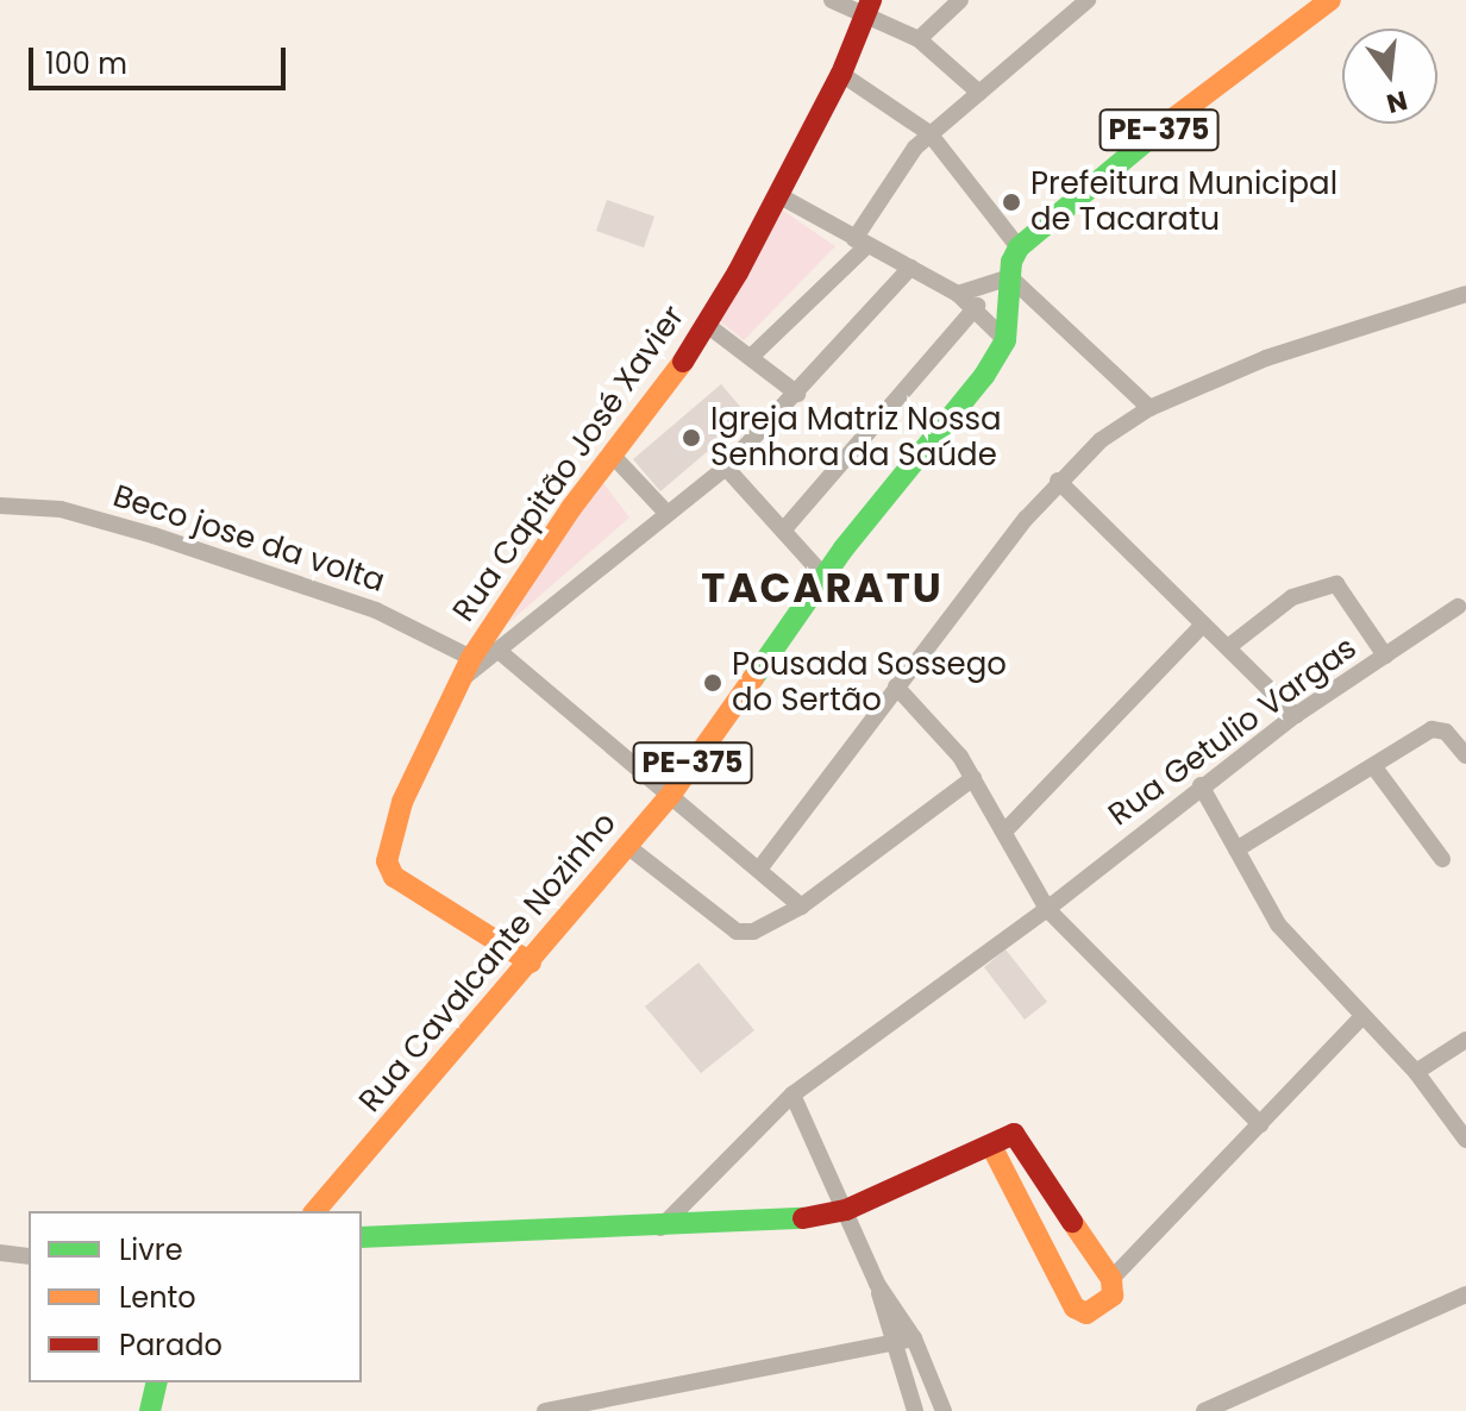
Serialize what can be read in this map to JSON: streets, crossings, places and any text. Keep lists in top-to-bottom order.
{
  "streets": {
    "street": [
      "PE-375",
      "Rua Capitão José Xavier",
      "Beco jose da volta",
      "Rua Getulio Vargas",
      "Rua Cavalcante Nozinho"
    ]
  },
  "crossings": [
    ["Rua Capitão José Xavier", "Beco jose da volta"],
    ["Rua Capitão José Xavier", "Rua Cavalcante Nozinho"]
  ],
  "districts": ["TACARATU"],
  "places": ["Prefeitura Municipal de Tacaratu", "Igreja Matriz Nossa Senhora da Saúde", "Pousada Sossego do Sertão"],
  "legend": ["Livre", "Lento", "Parado"],
  "scale_bar": "100 m",
  "north": "bottom"
}
